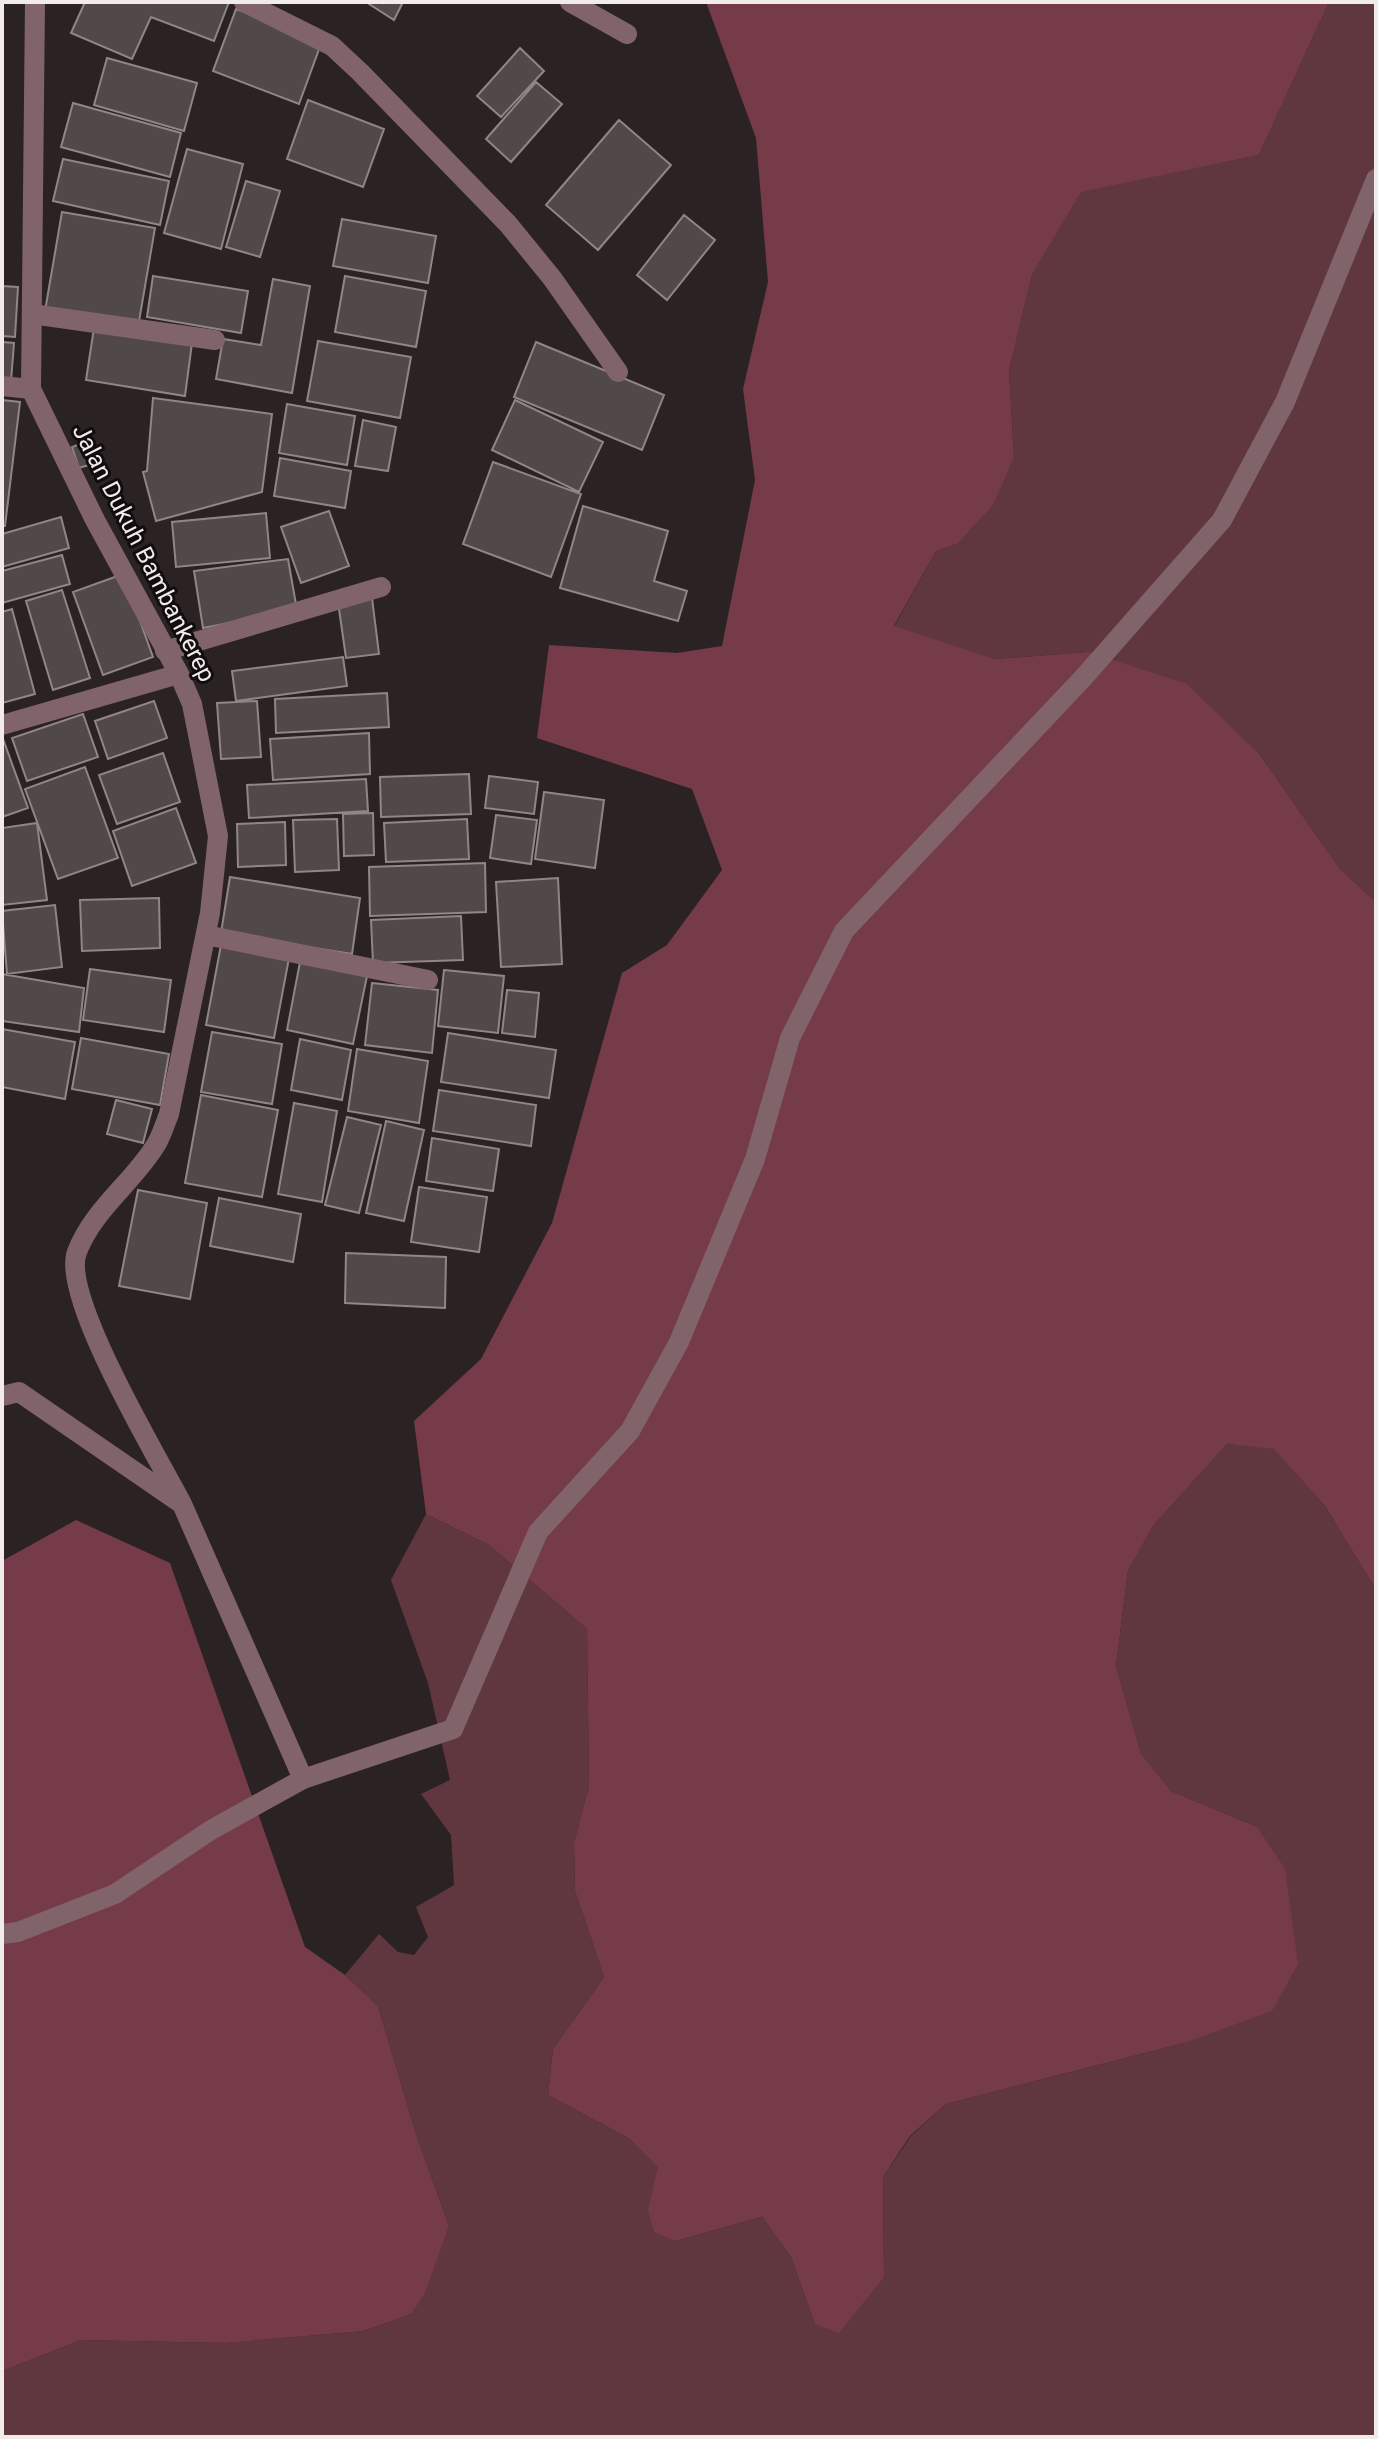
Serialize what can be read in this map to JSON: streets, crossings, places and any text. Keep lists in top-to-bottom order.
{
  "streets": {
    "street": ["Jalan Dukuh Bambankerep"]
  }
}
